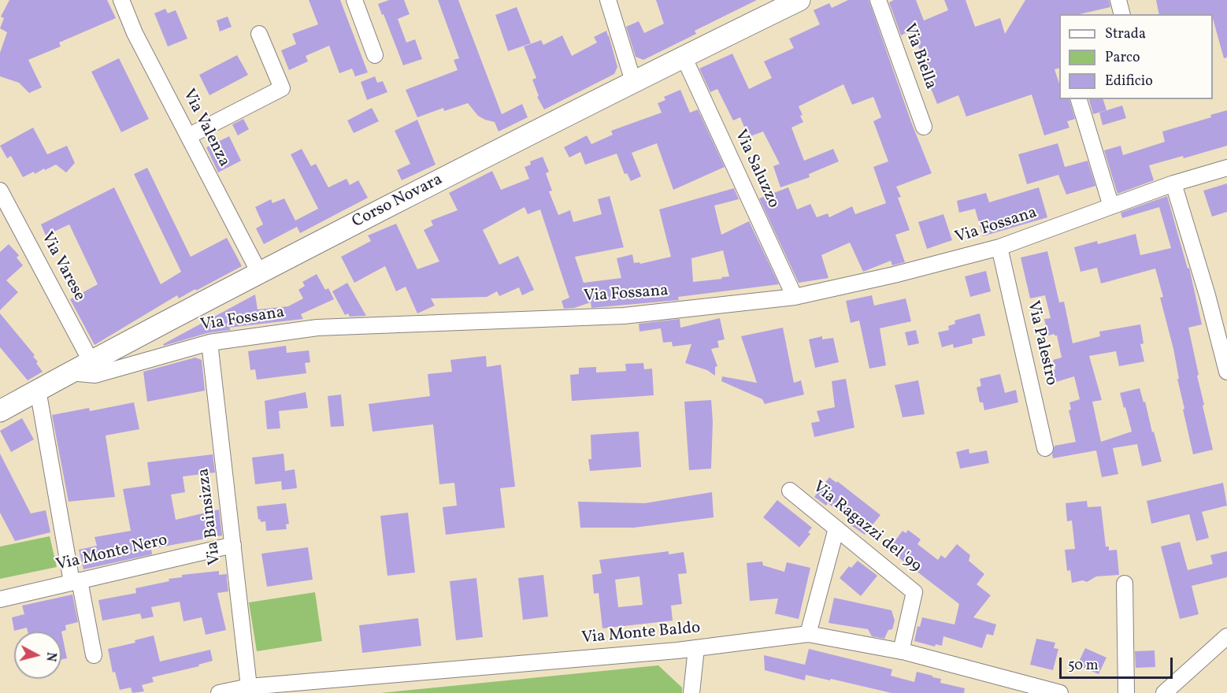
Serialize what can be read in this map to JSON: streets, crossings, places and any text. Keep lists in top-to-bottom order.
{
  "streets": {
    "main road": ["Corso Novara"],
    "street": [
      "Via Biella",
      "Via Valenza",
      "Via Saluzzo",
      "Via Fossana",
      "Via Varese",
      "Via Palestro",
      "Via Bainsizza",
      "Via Ragazzi del '99",
      "Via Monte Nero",
      "Via Monte Baldo"
    ]
  },
  "crossings": [
    ["Via Valenza", "Corso Novara"],
    ["Via Saluzzo", "Corso Novara"],
    ["Via Saluzzo", "Via Fossana"],
    ["Corso Novara", "Via Fossana"],
    ["Corso Novara", "Via Varese"],
    ["Via Fossana", "Via Palestro"],
    ["Via Fossana", "Via Bainsizza"],
    ["Via Bainsizza", "Via Monte Nero"],
    ["Via Bainsizza", "Via Monte Baldo"],
    ["Via Ragazzi del '99", "Via Monte Baldo"]
  ],
  "legend": ["Strada", "Parco", "Edificio"],
  "scale_bar": "50 m",
  "north": "right"
}
